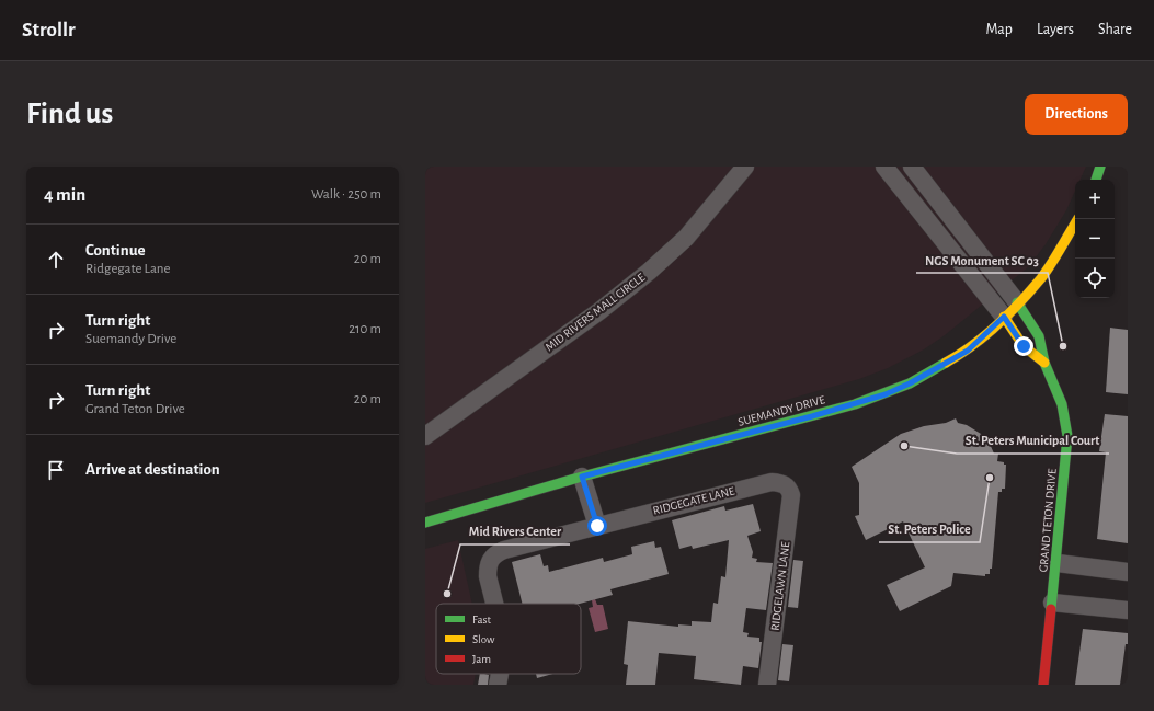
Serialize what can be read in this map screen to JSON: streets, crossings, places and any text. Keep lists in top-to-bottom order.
{
  "streets": {
    "street": [
      "MID RIVERS MALL CIRCLE",
      "SUEMANDY DRIVE",
      "RIDGEGATE LANE",
      "GRAND TETON DRIVE",
      "RIDGELAWN LANE"
    ]
  },
  "crossings": [
    ["SUEMANDY DRIVE", "GRAND TETON DRIVE"],
    ["RIDGEGATE LANE", "RIDGELAWN LANE"]
  ],
  "places": [
    "NGS Monument SC 03",
    "St. Peters Municipal Court",
    "St. Peters Police",
    "Mid Rivers Center"
  ],
  "legend": ["Fast", "Slow", "Jam"],
  "page": {
    "header": "Strollr",
    "nav": ["Map", "Layers", "Share"],
    "buttons": "Directions",
    "title": "Find us",
    "heading": ["4 min", "Walk · 250 m"],
    "map_buttons": ["+", "−"],
    "list": [
      ["Continue", "Ridgegate Lane", "20 m"],
      ["Turn right", "Suemandy Drive", "210 m"],
      ["Turn right", "Grand Teton Drive", "20 m"],
      "Arrive at destination"
    ]
  }
}
